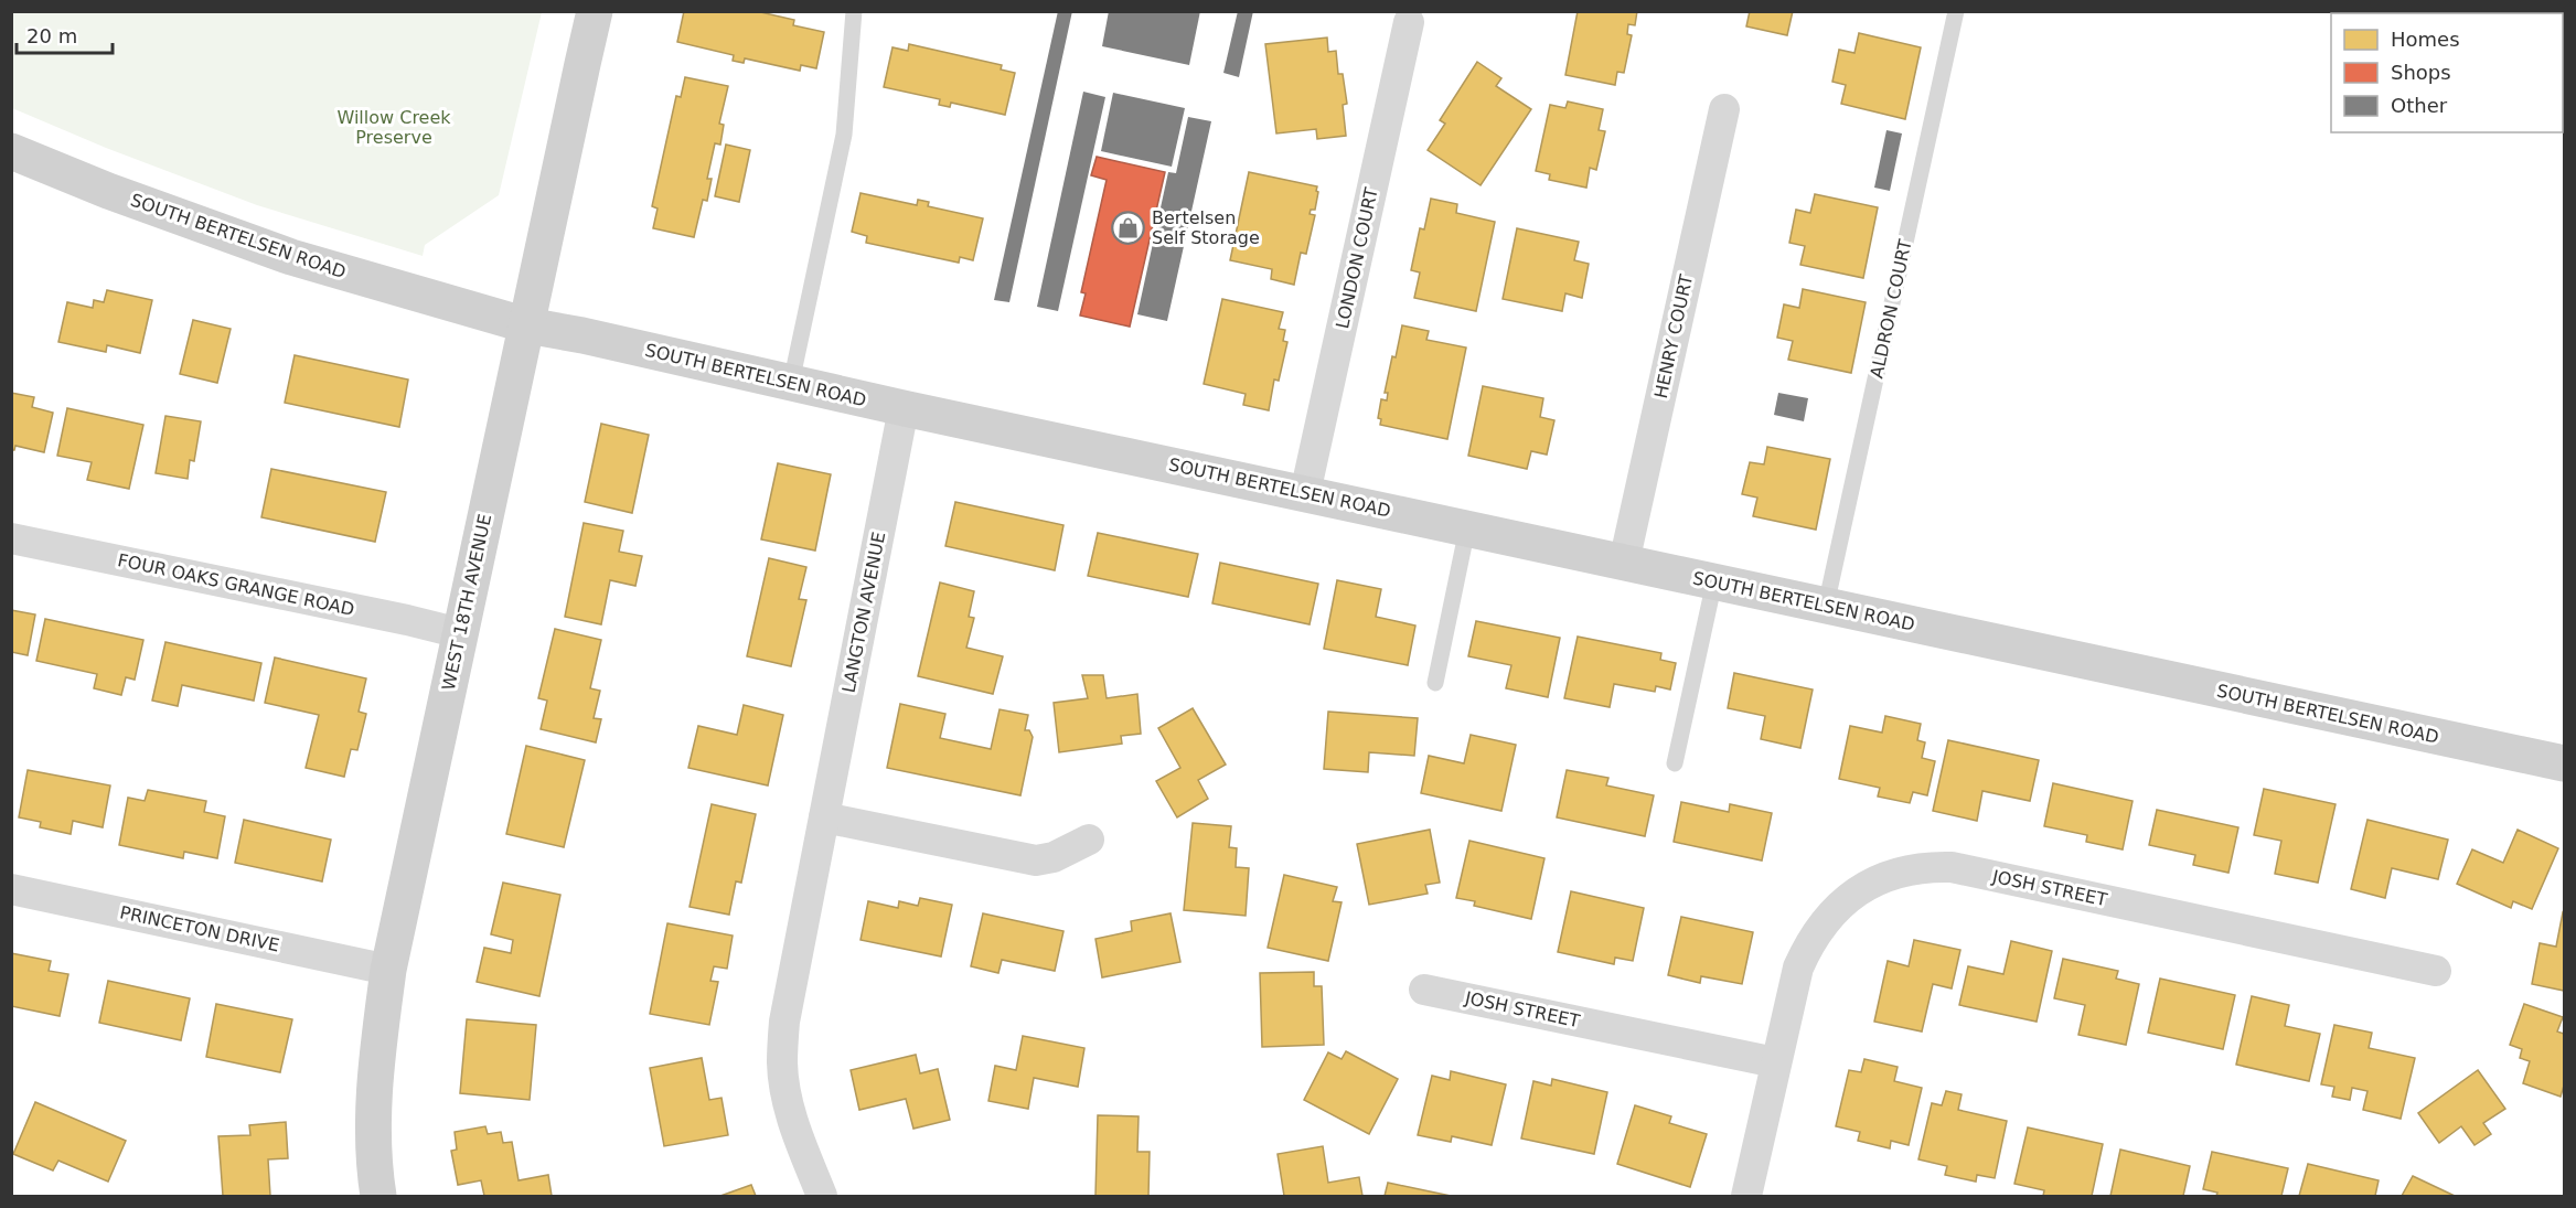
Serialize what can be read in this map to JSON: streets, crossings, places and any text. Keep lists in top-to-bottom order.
{
  "streets": {
    "main road": ["SOUTH BERTELSEN ROAD", "WEST 18TH AVENUE"],
    "street": [
      "LONDON COURT",
      "HENRY COURT",
      "FOUR OAKS GRANGE ROAD",
      "LANGTON AVENUE",
      "JOSH STREET",
      "PRINCETON DRIVE"
    ],
    "lane": ["ALDRON COURT"]
  },
  "crossings": [
    ["SOUTH BERTELSEN ROAD", "LONDON COURT"],
    ["SOUTH BERTELSEN ROAD", "ALDRON COURT"],
    ["SOUTH BERTELSEN ROAD", "HENRY COURT"],
    ["SOUTH BERTELSEN ROAD", "WEST 18TH AVENUE"],
    ["SOUTH BERTELSEN ROAD", "LANGTON AVENUE"],
    ["FOUR OAKS GRANGE ROAD", "WEST 18TH AVENUE"],
    ["WEST 18TH AVENUE", "PRINCETON DRIVE"]
  ],
  "parks": ["Willow Creek Preserve"],
  "places": {
    "shop": ["Bertelsen Self Storage"]
  },
  "legend": ["Homes", "Shops", "Other"],
  "scale_bar": "20 m"
}
